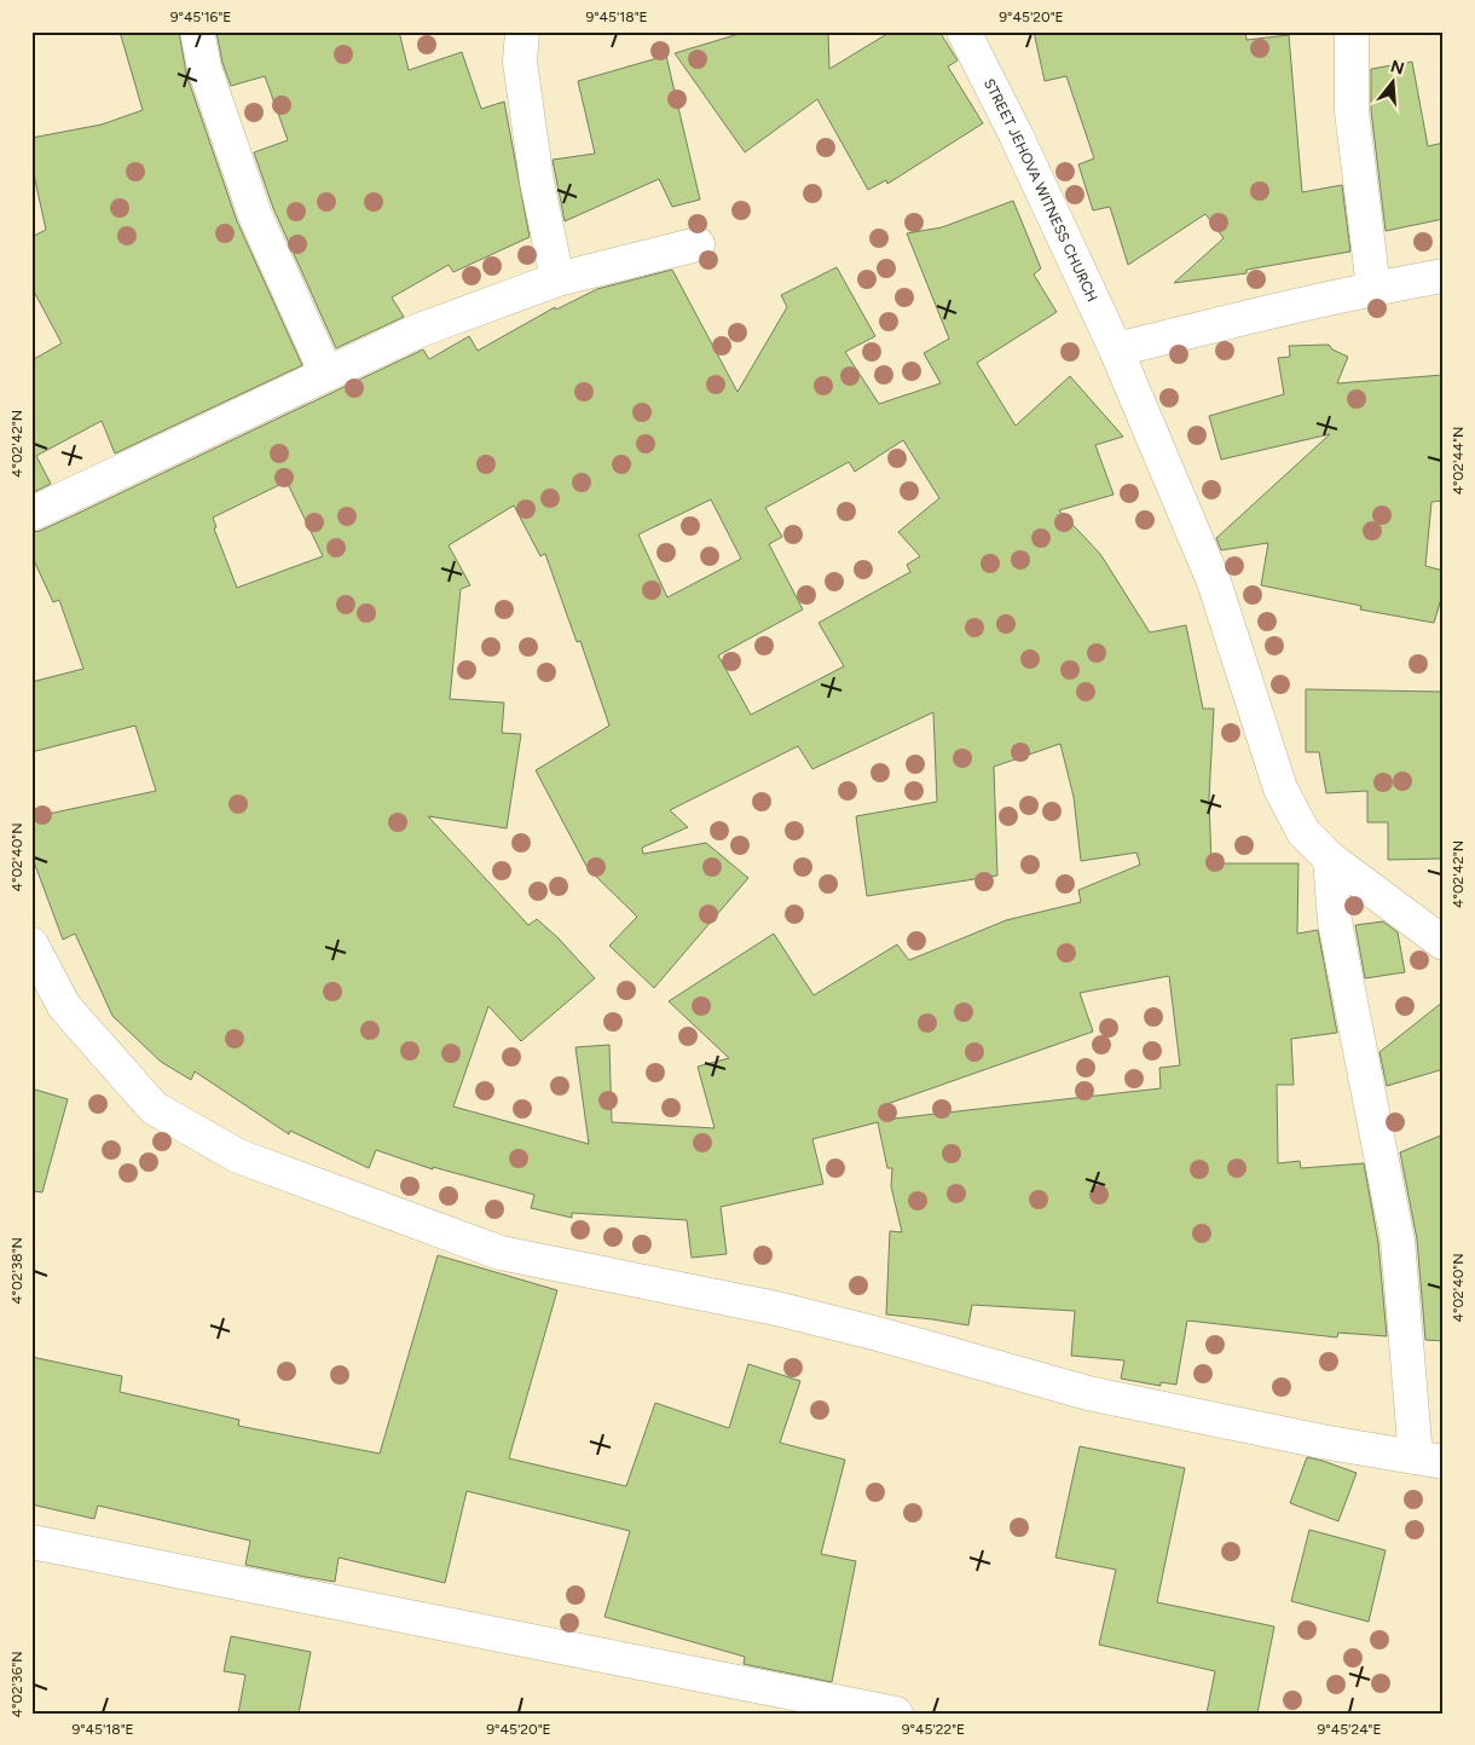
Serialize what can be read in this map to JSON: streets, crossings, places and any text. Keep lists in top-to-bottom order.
{
  "streets": {
    "street": ["STREET JEHOVA WITNESS CHURCH"]
  },
  "north": "top",
  "coordinates": [
    "9°45'16\"E",
    "9°45'18\"E",
    "9°45'20\"E",
    "4°02'42\"N",
    "4°02'44\"N",
    "4°02'40\"N",
    "4°02'38\"N",
    "4°02'36\"N",
    "9°45'22\"E",
    "9°45'24\"E"
  ]
}
